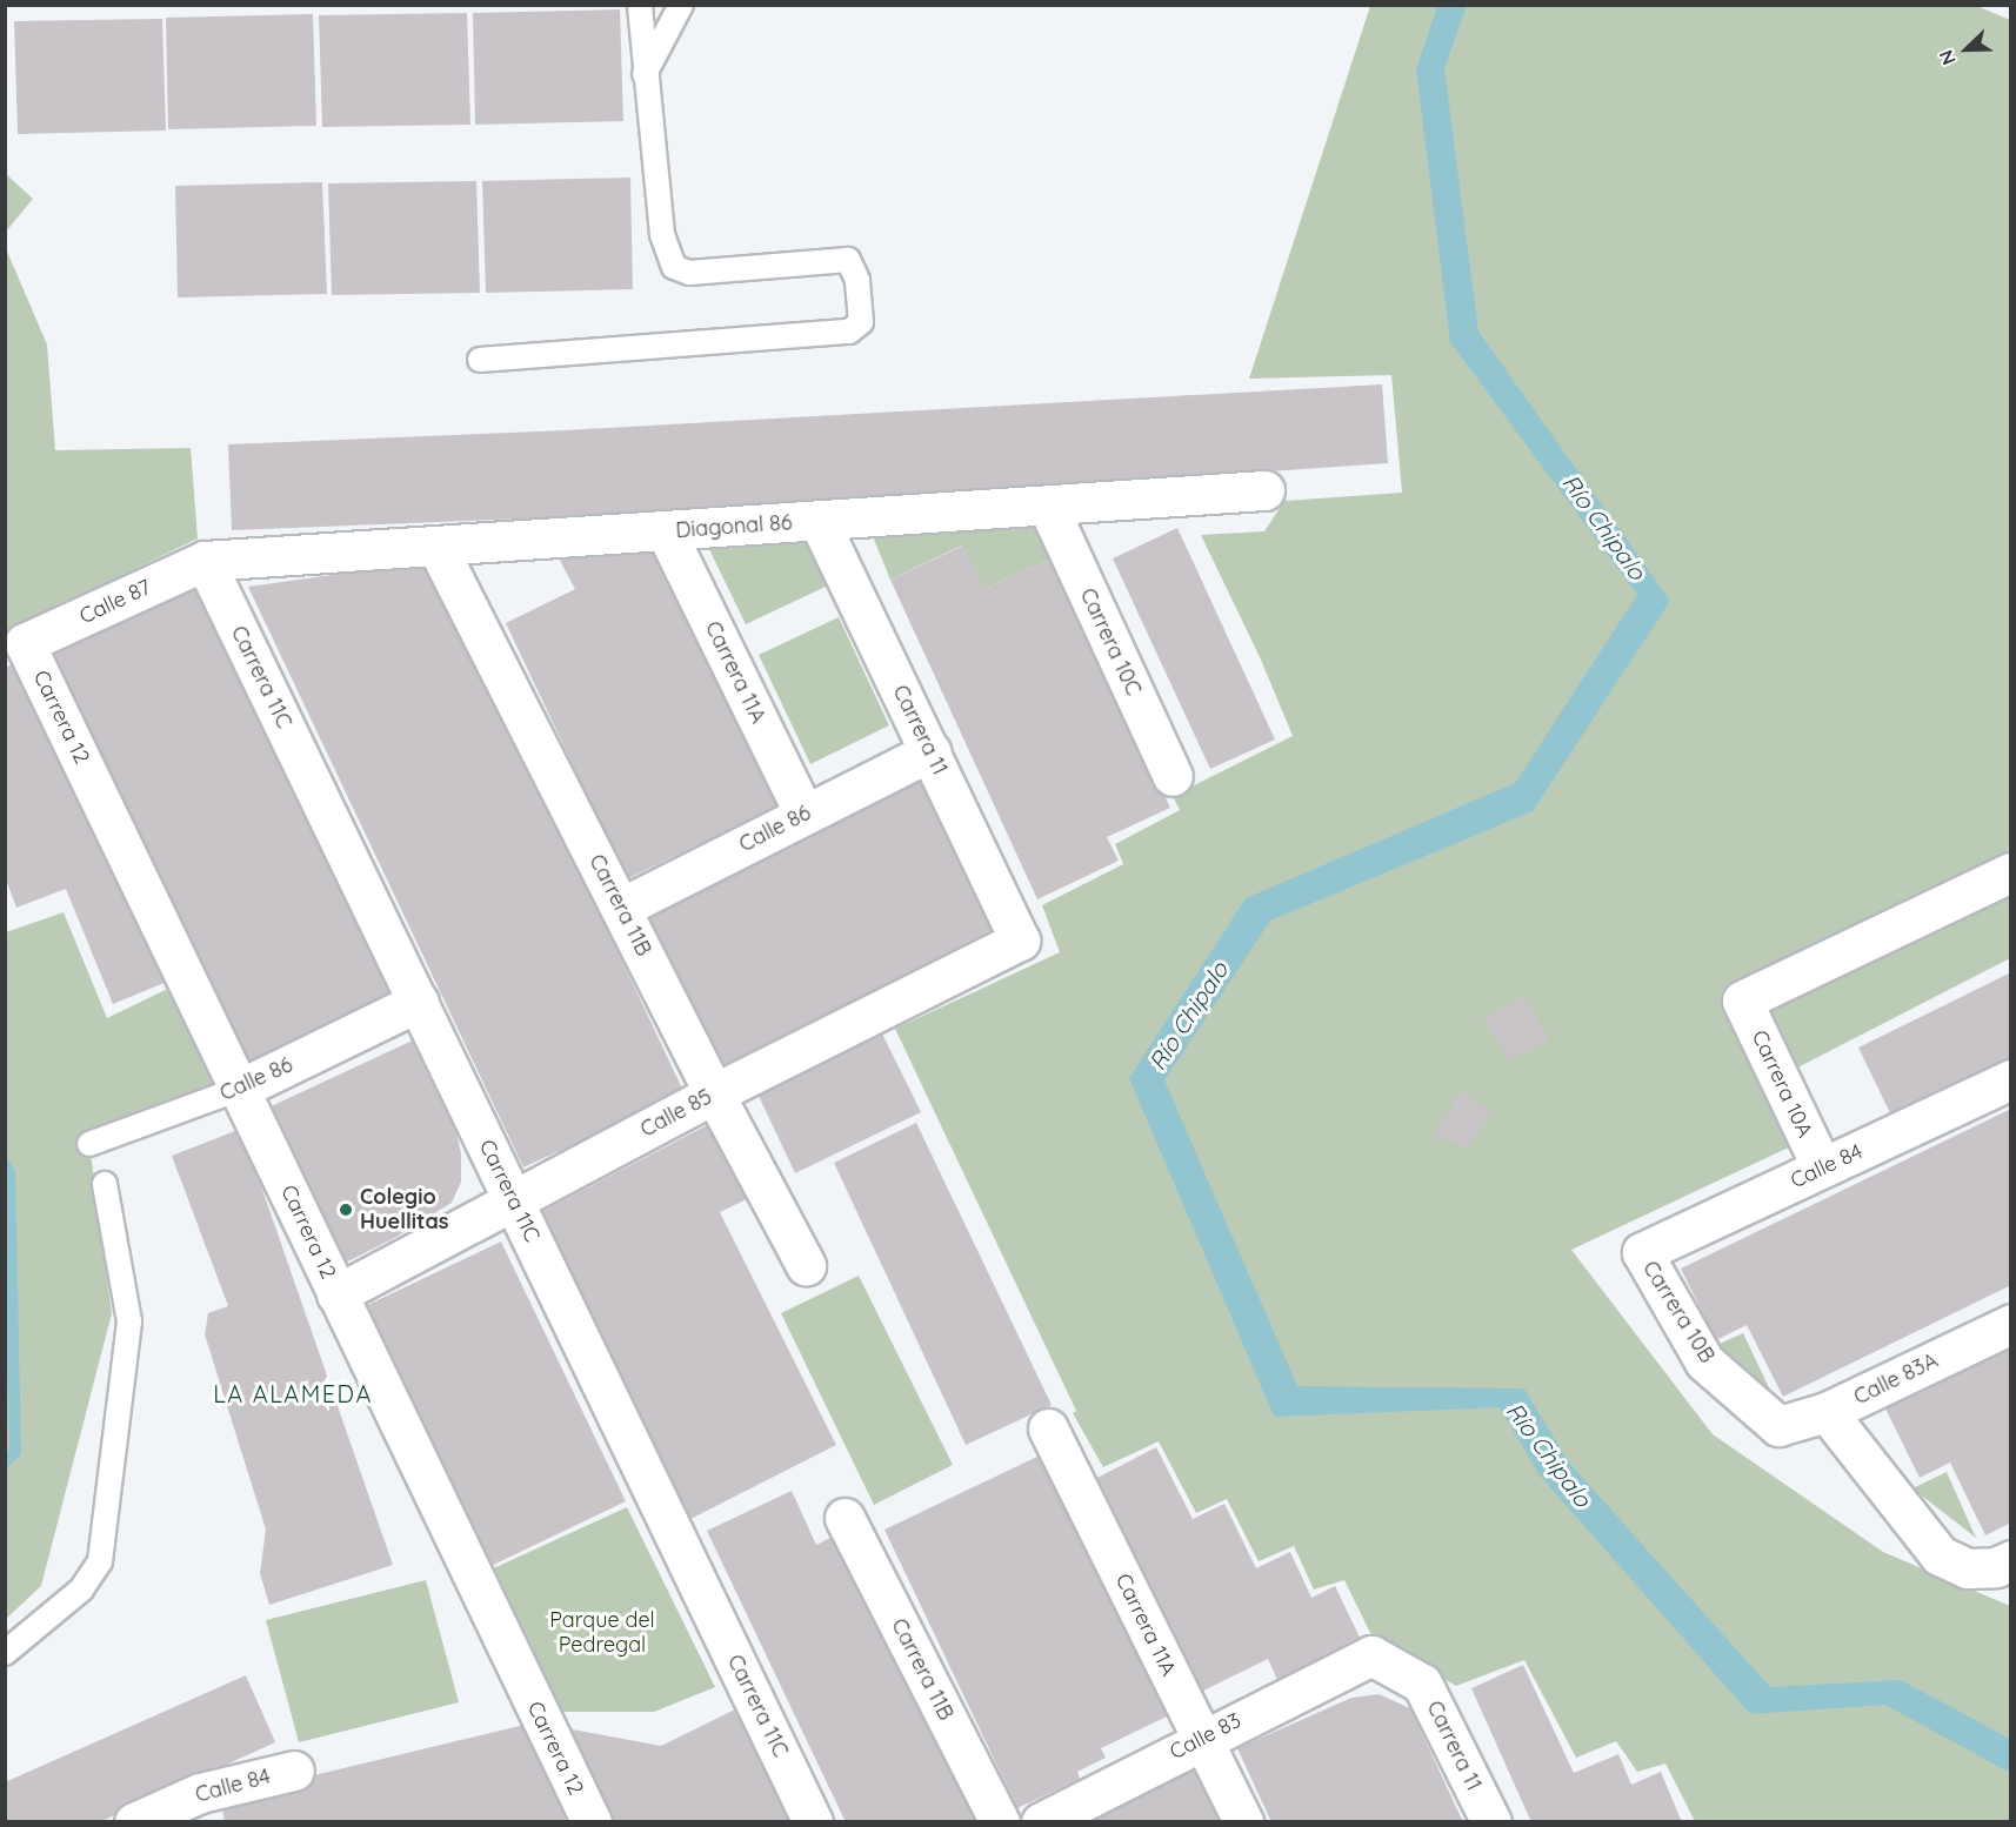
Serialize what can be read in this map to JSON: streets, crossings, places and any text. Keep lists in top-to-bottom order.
{
  "streets": {
    "street": [
      "Diagonal 86",
      "Calle 87",
      "Carrera 10C",
      "Carrera 11A",
      "Carrera 11C",
      "Carrera 12",
      "Carrera 11",
      "Calle 86",
      "Carrera 11B",
      "Carrera 10A",
      "Calle 85",
      "Calle 84",
      "Carrera 10B",
      "Calle 83A",
      "Calle 83"
    ]
  },
  "crossings": [
    ["Diagonal 86", "Calle 87"],
    ["Diagonal 86", "Carrera 10C"],
    ["Diagonal 86", "Carrera 11A"],
    ["Diagonal 86", "Carrera 11C"],
    ["Diagonal 86", "Carrera 11"],
    ["Diagonal 86", "Carrera 11B"],
    ["Calle 87", "Carrera 11C"],
    ["Calle 87", "Carrera 12"],
    ["Carrera 11A", "Calle 86"],
    ["Carrera 11A", "Calle 83"],
    ["Carrera 11C", "Calle 86"],
    ["Carrera 11C", "Calle 85"],
    ["Carrera 12", "Calle 86"],
    ["Carrera 12", "Calle 85"],
    ["Carrera 11", "Calle 86"],
    ["Carrera 11", "Calle 85"],
    ["Carrera 11", "Calle 83"],
    ["Calle 86", "Carrera 11B"],
    ["Carrera 11B", "Calle 85"],
    ["Carrera 10A", "Calle 84"],
    ["Calle 84", "Carrera 10B"],
    ["Carrera 10B", "Calle 83A"]
  ],
  "districts": ["LA ALAMEDA"],
  "water": ["Río Chipalo"],
  "parks": ["Parque del Pedregal"],
  "places": ["Colegio Huellitas"],
  "north": "bottom left"
}
